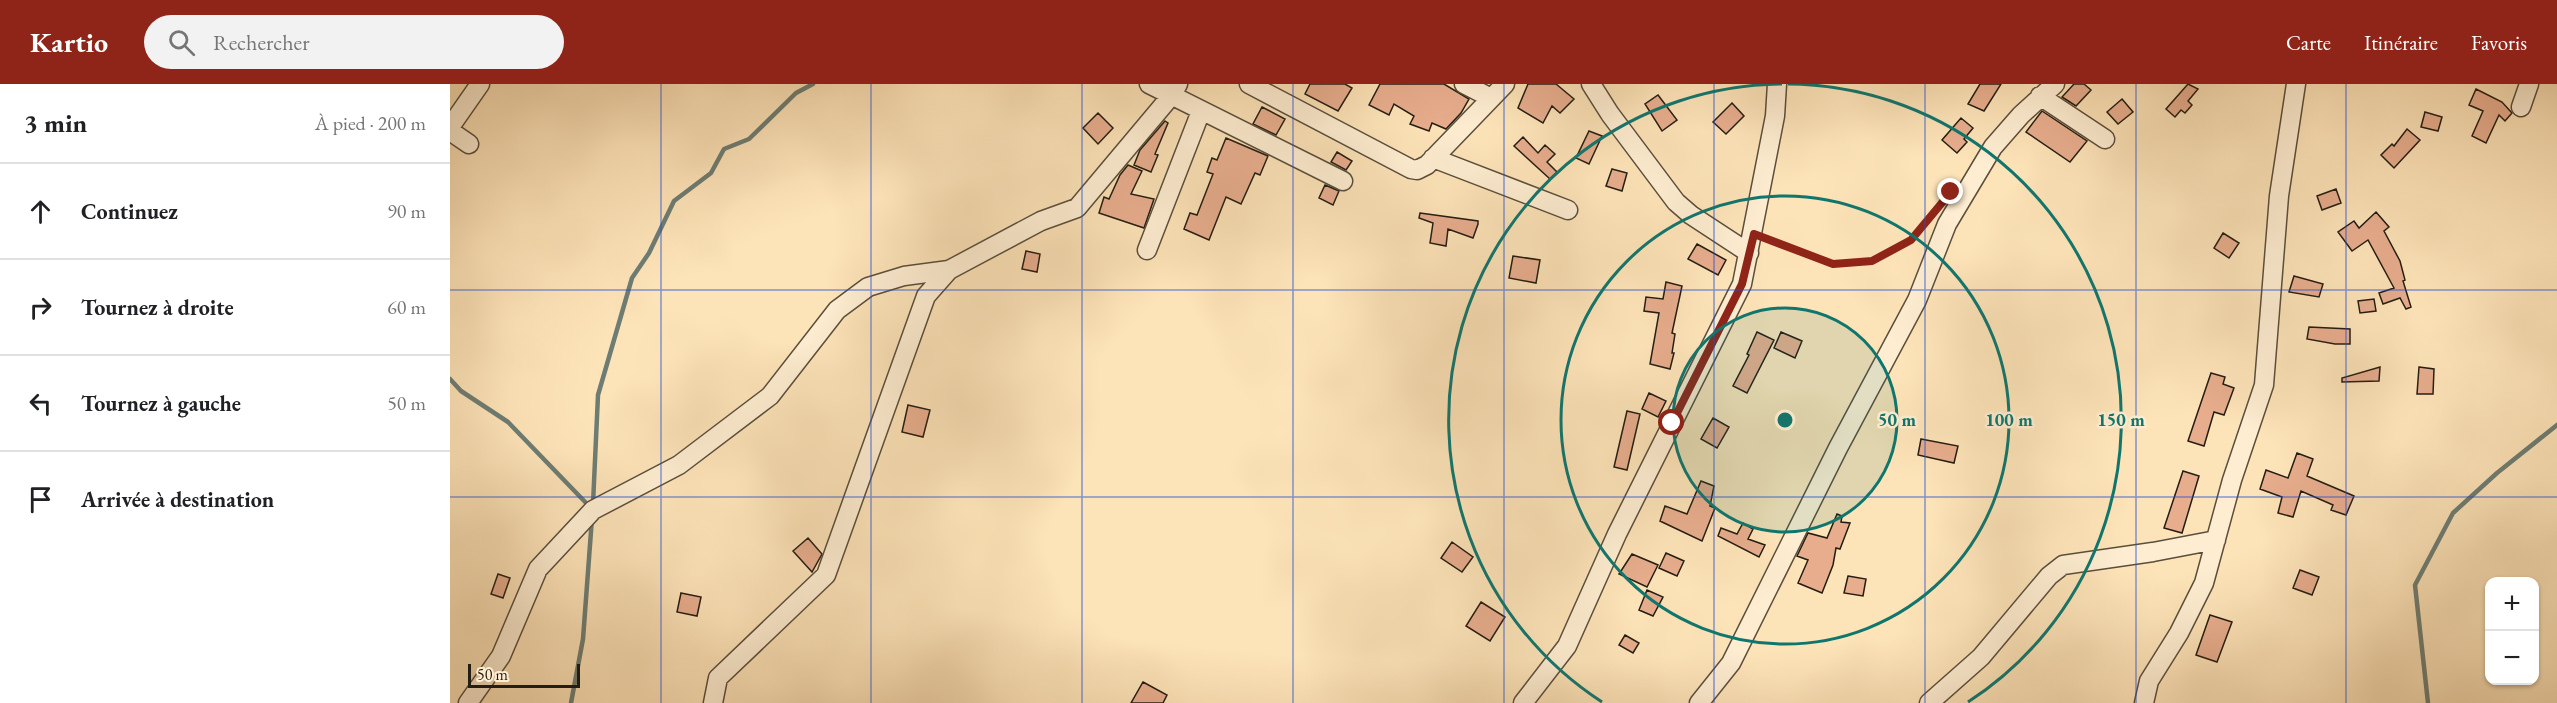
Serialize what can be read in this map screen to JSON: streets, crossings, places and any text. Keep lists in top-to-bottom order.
{
  "scale_bar": "50 m",
  "page": {
    "header": "Kartio",
    "search": "Rechercher",
    "nav": ["Carte", "Itinéraire", "Favoris"],
    "heading": ["3 min", "À pied · 200 m"],
    "list": [
      ["Continuez", "90 m"],
      ["Tournez à droite", "60 m"],
      ["Tournez à gauche", "50 m"],
      "Arrivée à destination"
    ],
    "map_buttons": ["+", "−"],
    "scale": "50 m"
  },
  "rings": ["50 m", "100 m", "150 m"]
}
